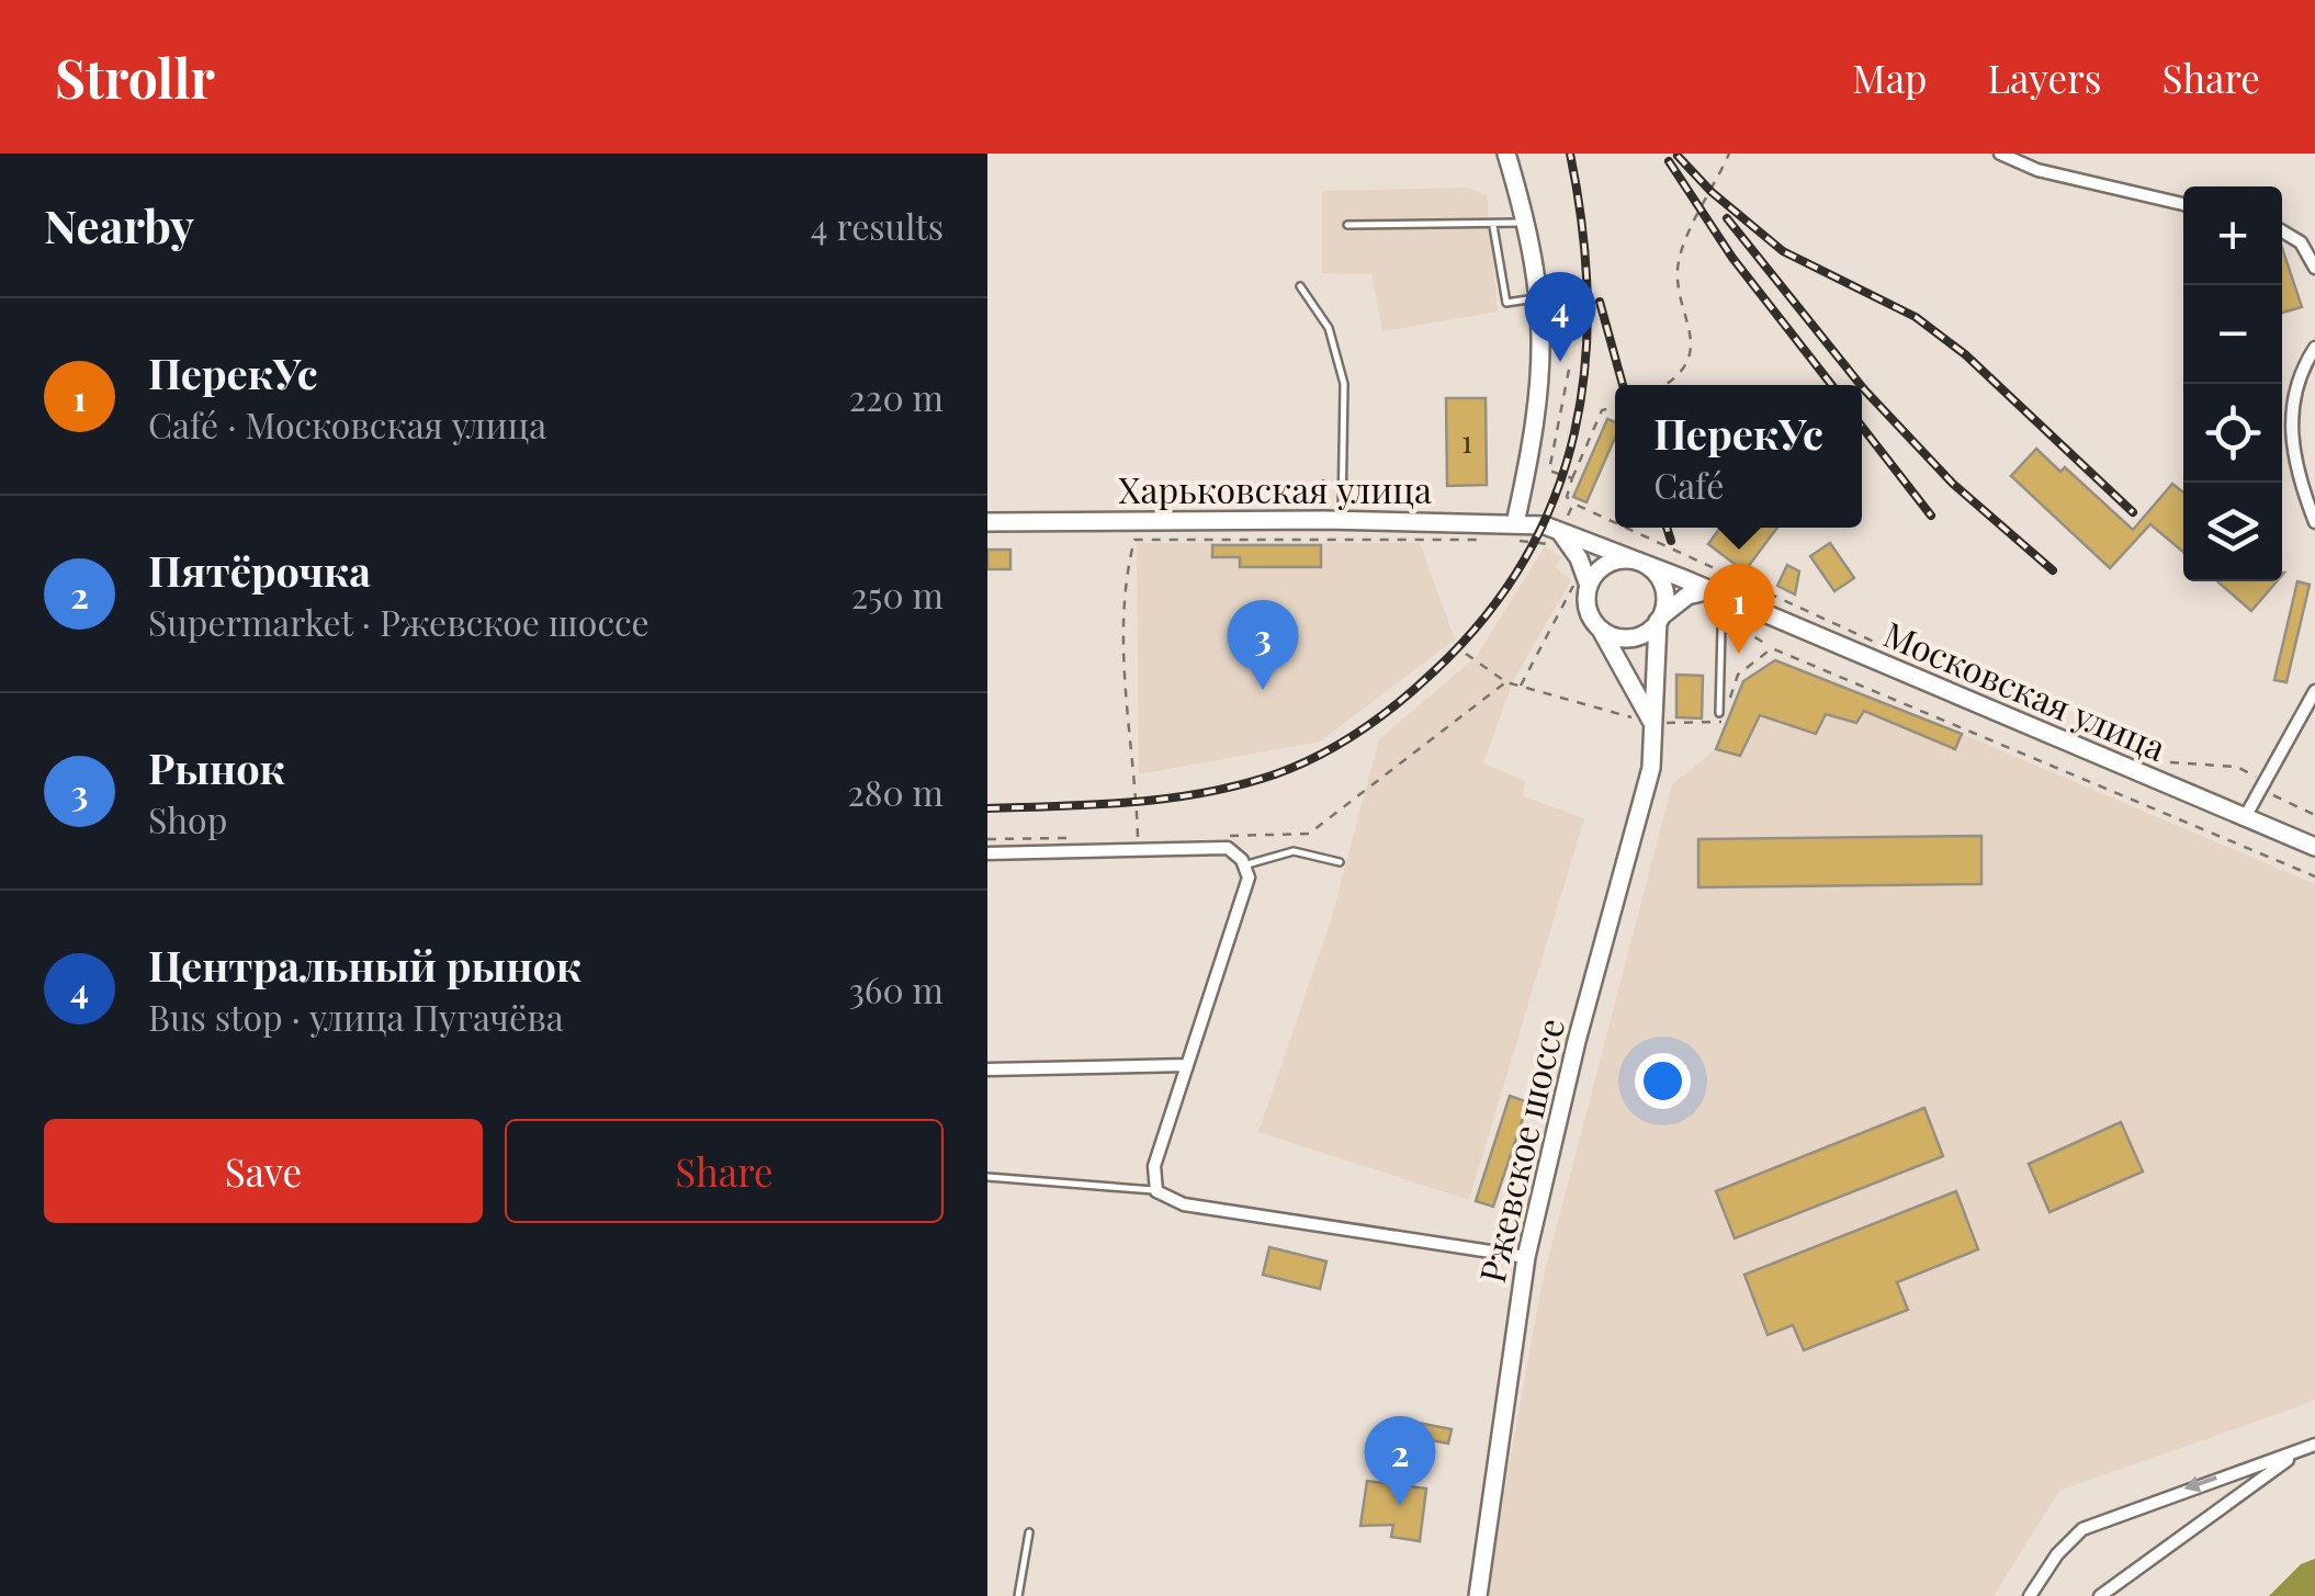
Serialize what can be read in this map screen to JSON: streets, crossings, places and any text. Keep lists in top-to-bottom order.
{
  "streets": {
    "main road": ["Харьковская улица", "Московская улица", "Ржевское шоссе"]
  },
  "crossings": [
    ["Харьковская улица", "Московская улица"],
    ["Харьковская улица", "Ржевское шоссе"],
    ["Московская улица", "Ржевское шоссе"]
  ],
  "house_numbers": ["1"],
  "page": {
    "header": "Strollr",
    "nav": ["Map", "Layers", "Share"],
    "heading": ["Nearby", "4 results"],
    "map_buttons": ["+", "−"],
    "pins": [
      "4",
      "1",
      "3",
      "2"
    ],
    "list": [
      {
        "mark": "1",
        "name": "ПерекУс",
        "note": "Café · Московская улица",
        "value": "220 m"
      },
      {
        "mark": "2",
        "name": "Пятёрочка",
        "note": "Supermarket · Ржевское шоссе",
        "value": "250 m"
      },
      {
        "mark": "3",
        "name": "Рынок",
        "note": "Shop",
        "value": "280 m"
      },
      {
        "mark": "4",
        "name": "Центральный рынок",
        "note": "Bus stop · улица Пугачёва",
        "value": "360 m"
      }
    ],
    "popup": ["ПерекУс", "Café"],
    "buttons": ["Save", "Share"]
  }
}
